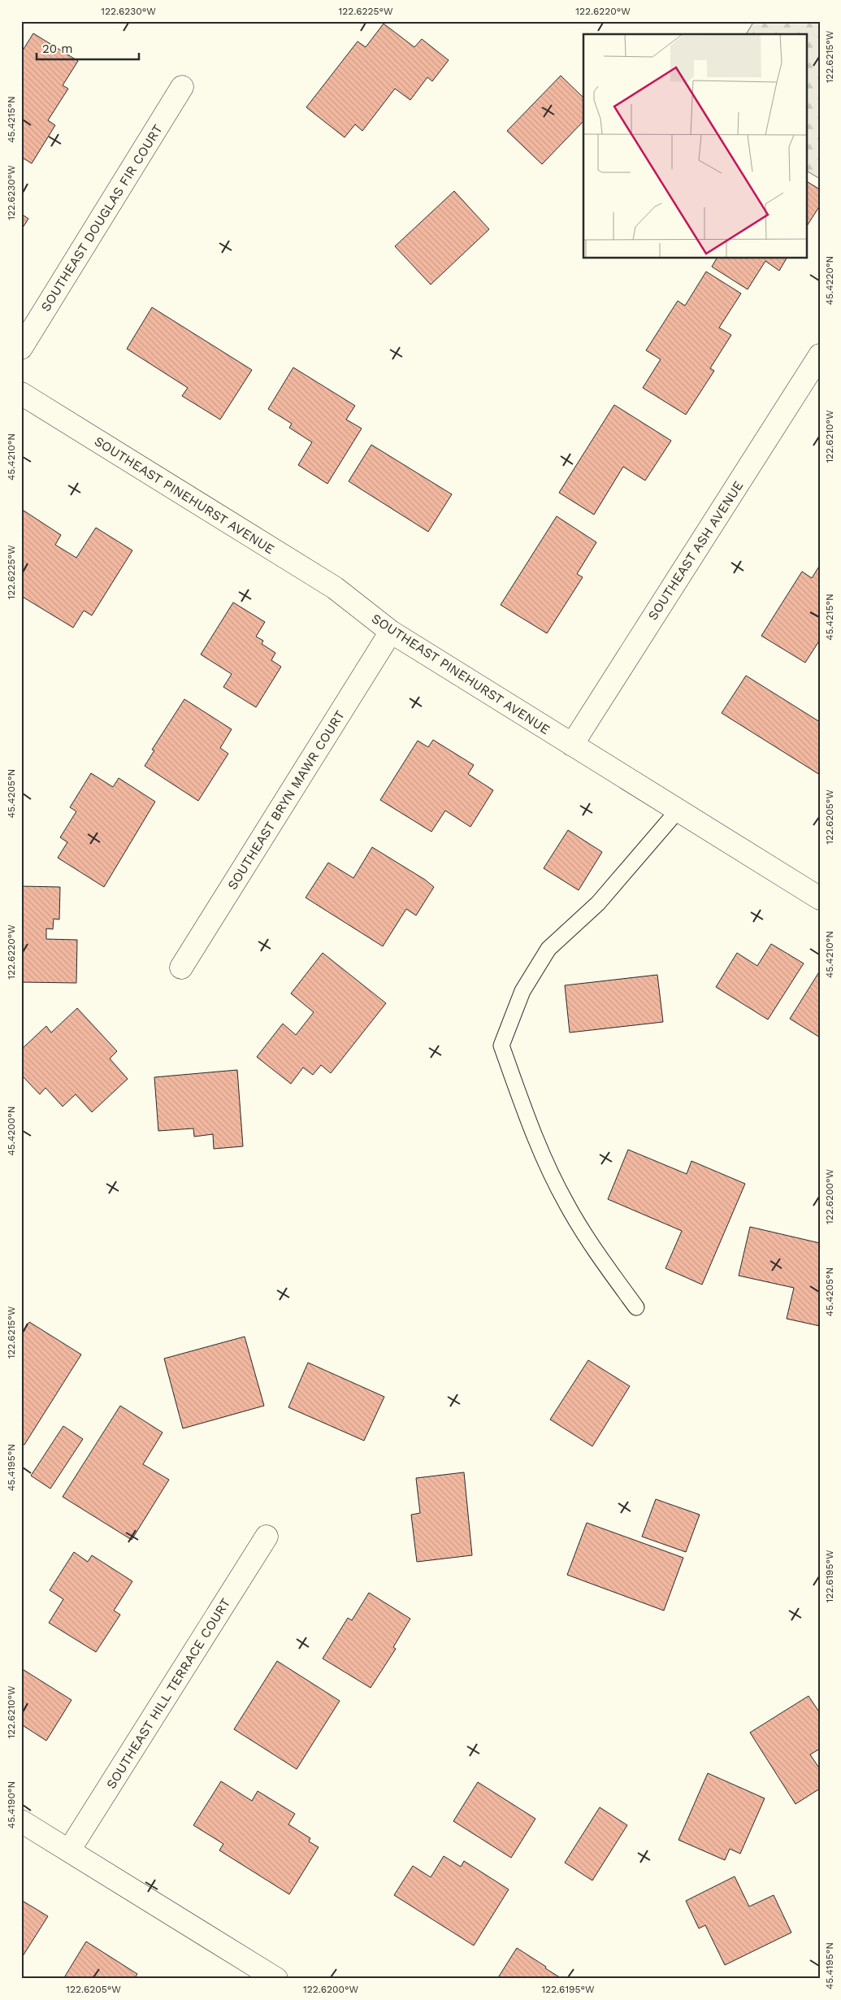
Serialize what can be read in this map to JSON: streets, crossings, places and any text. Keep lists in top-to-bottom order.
{
  "streets": {
    "street": [
      "SOUTHEAST DOUGLAS FIR COURT",
      "SOUTHEAST PINEHURST AVENUE",
      "SOUTHEAST ASH AVENUE",
      "SOUTHEAST BRYN MAWR COURT",
      "SOUTHEAST HILL TERRACE COURT"
    ]
  },
  "crossings": [
    ["SOUTHEAST PINEHURST AVENUE", "SOUTHEAST ASH AVENUE"],
    ["SOUTHEAST PINEHURST AVENUE", "SOUTHEAST BRYN MAWR COURT"]
  ],
  "scale_bar": "20 m",
  "coordinates": [
    "122.6230°W",
    "122.6225°W",
    "122.6220°W",
    "122.6215°W",
    "45.4215°N",
    "45.4220°N",
    "122.6210°W",
    "45.4210°N",
    "45.4205°N",
    "122.6205°W",
    "45.4200°N",
    "122.6200°W",
    "45.4195°N",
    "122.6195°W",
    "45.4190°N"
  ]
}
